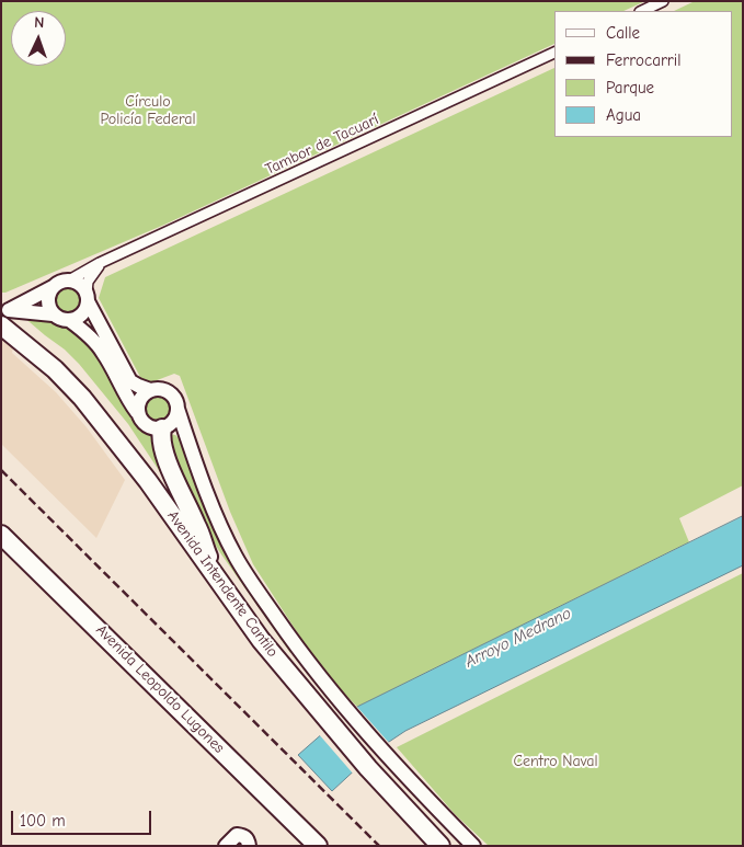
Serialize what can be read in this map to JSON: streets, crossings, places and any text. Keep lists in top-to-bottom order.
{
  "streets": {
    "highway": ["Avenida Intendente Cantilo", "Avenida Leopoldo Lugones"],
    "street": ["Tambor de Tacuarí"]
  },
  "water": ["Arroyo Medrano"],
  "parks": ["Círculo Policía Federal", "Centro Naval"],
  "legend": [
    "Calle",
    "Ferrocarril",
    "Parque",
    "Agua"
  ],
  "scale_bar": "100 m",
  "north": "top"
}
